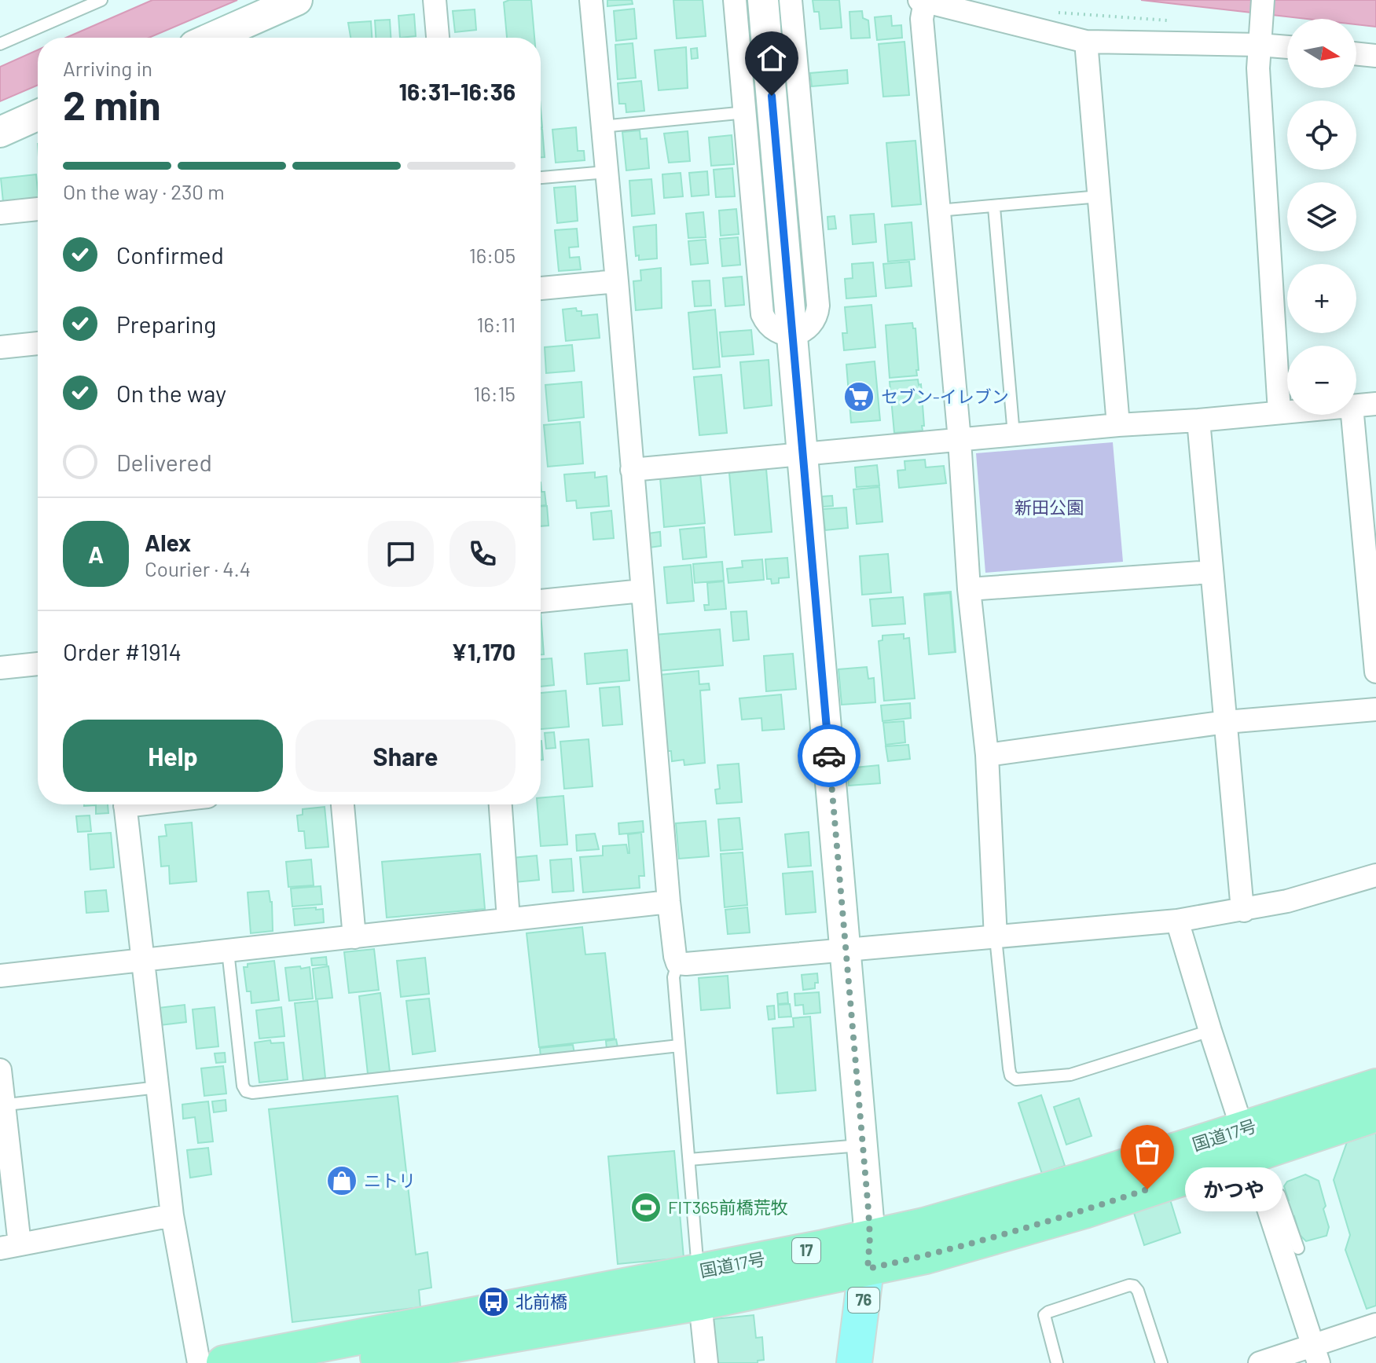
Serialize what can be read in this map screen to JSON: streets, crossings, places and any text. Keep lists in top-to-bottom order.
{
  "streets": {
    "highway": ["国道17号", "17"],
    "main road": ["76"]
  },
  "crossings": [
    ["国道17号", "76"]
  ],
  "parks": ["新田公園"],
  "places": {
    "supermarket": ["セブン-イレブン"],
    "shop": ["ニトリ"],
    "other": ["かつや"],
    "sports": ["FIT365前橋荒牧"],
    "bus stop": ["北前橋"]
  },
  "north": "right",
  "page": {
    "map_buttons": ["+", "−"],
    "heading": ["2 min", "Arriving in", "16:31–16:36"],
    "panel": [
      "Alex",
      "Courier · 4.4",
      "Order #1914",
      "¥1,170"
    ],
    "bar": "On the way · 230 m",
    "list": [
      ["Confirmed", "16:05"],
      ["Preparing", "16:11"],
      ["On the way", "16:15"],
      "Delivered"
    ],
    "round": "A",
    "buttons": ["Help", "Share"],
    "bubble": "かつや"
  }
}
